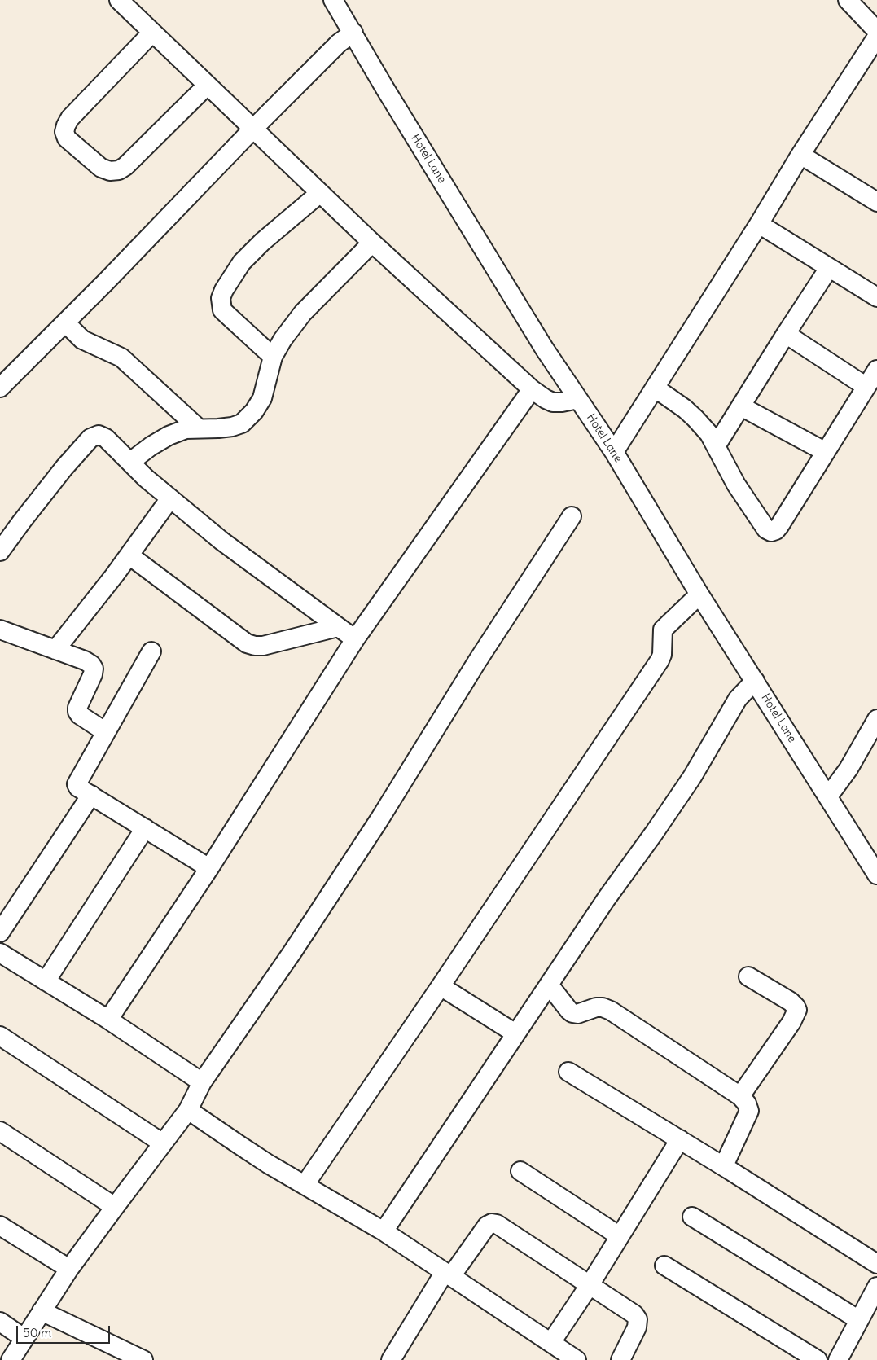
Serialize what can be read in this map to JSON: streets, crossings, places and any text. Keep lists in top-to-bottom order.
{
  "streets": {
    "street": ["Hotel Lane"]
  },
  "scale_bar": "50 m"
}
